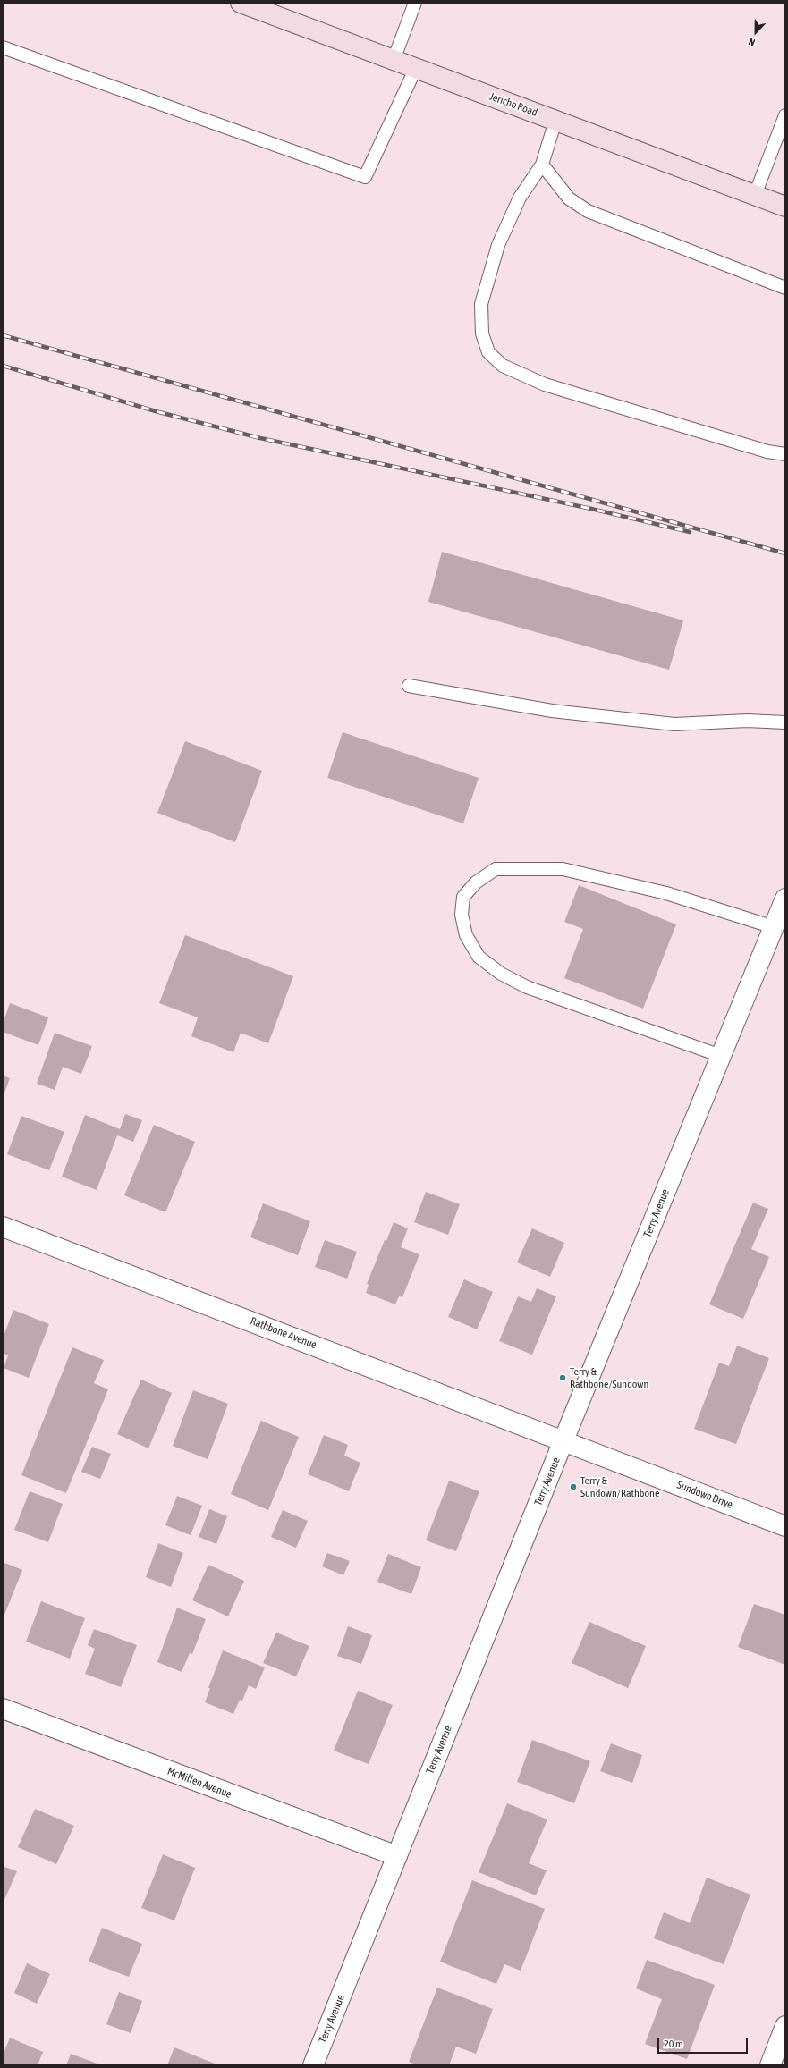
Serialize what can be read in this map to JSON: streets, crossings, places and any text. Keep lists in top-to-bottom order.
{
  "streets": {
    "main road": ["Jericho Road"],
    "street": [
      "Terry Avenue",
      "Rathbone Avenue",
      "Sundown Drive",
      "McMillen Avenue"
    ]
  },
  "crossings": [
    ["Terry Avenue", "Rathbone Avenue"],
    ["Terry Avenue", "Sundown Drive"],
    ["Terry Avenue", "McMillen Avenue"],
    ["Rathbone Avenue", "Sundown Drive"]
  ],
  "places": ["Terry & Rathbone/Sundown", "Terry & Sundown/Rathbone"],
  "scale_bar": "20 m",
  "north": "bottom"
}
